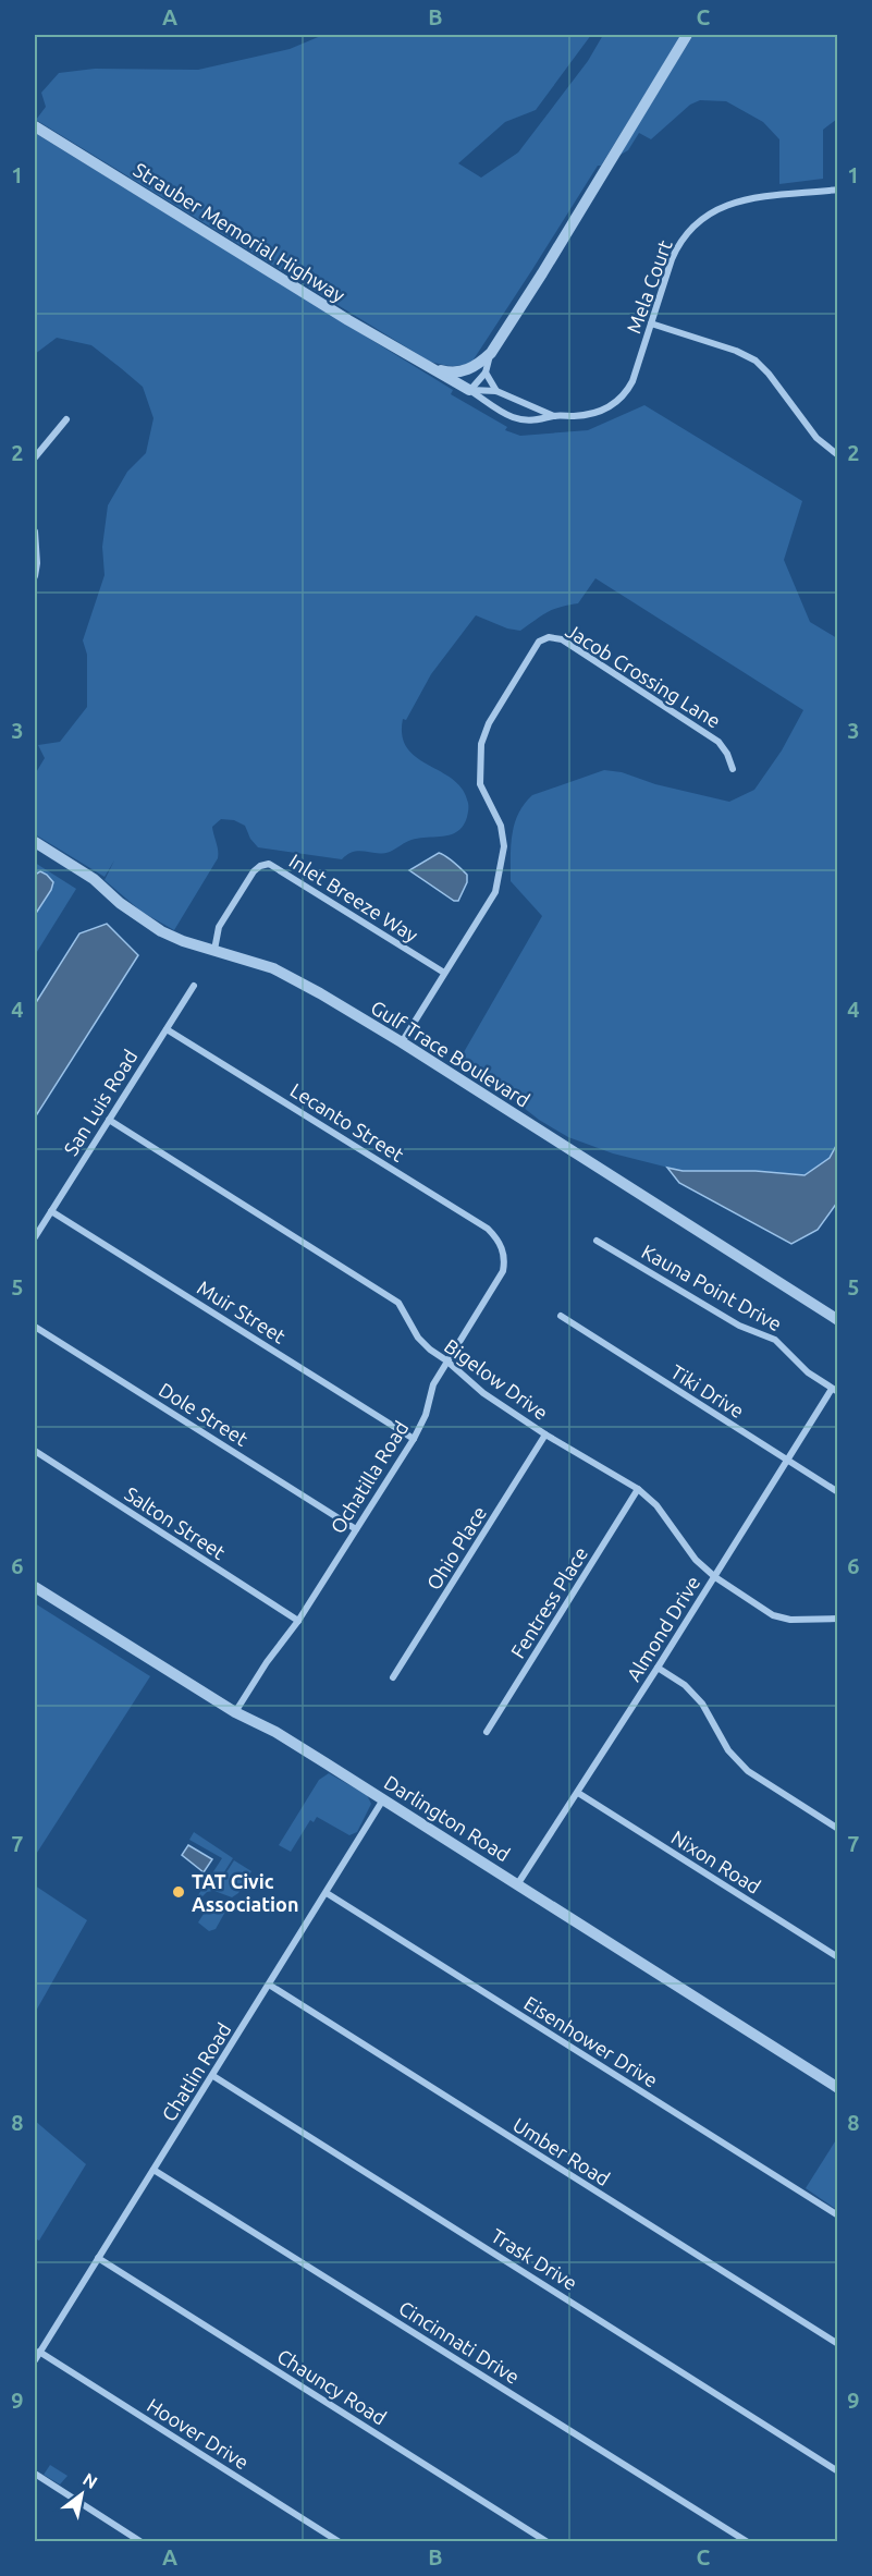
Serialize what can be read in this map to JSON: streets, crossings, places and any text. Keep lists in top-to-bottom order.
{
  "streets": {
    "street": [
      "Strauber Memorial Highway",
      "Mela Court",
      "Jacob Crossing Lane",
      "Inlet Breeze Way",
      "Gulf Trace Boulevard",
      "San Luis Road",
      "Lecanto Street",
      "Kauna Point Drive",
      "Muir Street",
      "Bigelow Drive",
      "Tiki Drive",
      "Dole Street",
      "Ochatilla Road",
      "Salton Street",
      "Ohio Place",
      "Fentress Place",
      "Almond Drive",
      "Darlington Road",
      "Nixon Road",
      "Eisenhower Drive",
      "Chatlin Road",
      "Umber Road",
      "Trask Drive",
      "Cincinnati Drive",
      "Chauncy Road",
      "Hoover Drive"
    ]
  },
  "crossings": [
    ["Strauber Memorial Highway", "Mela Court"],
    ["Jacob Crossing Lane", "Inlet Breeze Way"],
    ["Jacob Crossing Lane", "Gulf Trace Boulevard"],
    ["Inlet Breeze Way", "Gulf Trace Boulevard"],
    ["San Luis Road", "Lecanto Street"],
    ["San Luis Road", "Muir Street"],
    ["San Luis Road", "Bigelow Drive"],
    ["Lecanto Street", "Ochatilla Road"],
    ["Kauna Point Drive", "Almond Drive"],
    ["Muir Street", "Ochatilla Road"],
    ["Bigelow Drive", "Ochatilla Road"],
    ["Bigelow Drive", "Ohio Place"],
    ["Bigelow Drive", "Fentress Place"],
    ["Bigelow Drive", "Almond Drive"],
    ["Tiki Drive", "Almond Drive"],
    ["Dole Street", "Ochatilla Road"],
    ["Ochatilla Road", "Salton Street"],
    ["Ochatilla Road", "Darlington Road"],
    ["Almond Drive", "Darlington Road"],
    ["Almond Drive", "Nixon Road"],
    ["Darlington Road", "Chatlin Road"],
    ["Eisenhower Drive", "Chatlin Road"],
    ["Chatlin Road", "Umber Road"],
    ["Chatlin Road", "Trask Drive"],
    ["Chatlin Road", "Cincinnati Drive"],
    ["Chatlin Road", "Chauncy Road"],
    ["Chatlin Road", "Hoover Drive"]
  ],
  "places": ["TAT Civic Association"],
  "north": "top right",
  "grid": {
    "columns": ["A", "B", "C"],
    "rows": [
      "1",
      "2",
      "3",
      "4",
      "5",
      "6",
      "7",
      "8",
      "9"
    ]
  }
}
